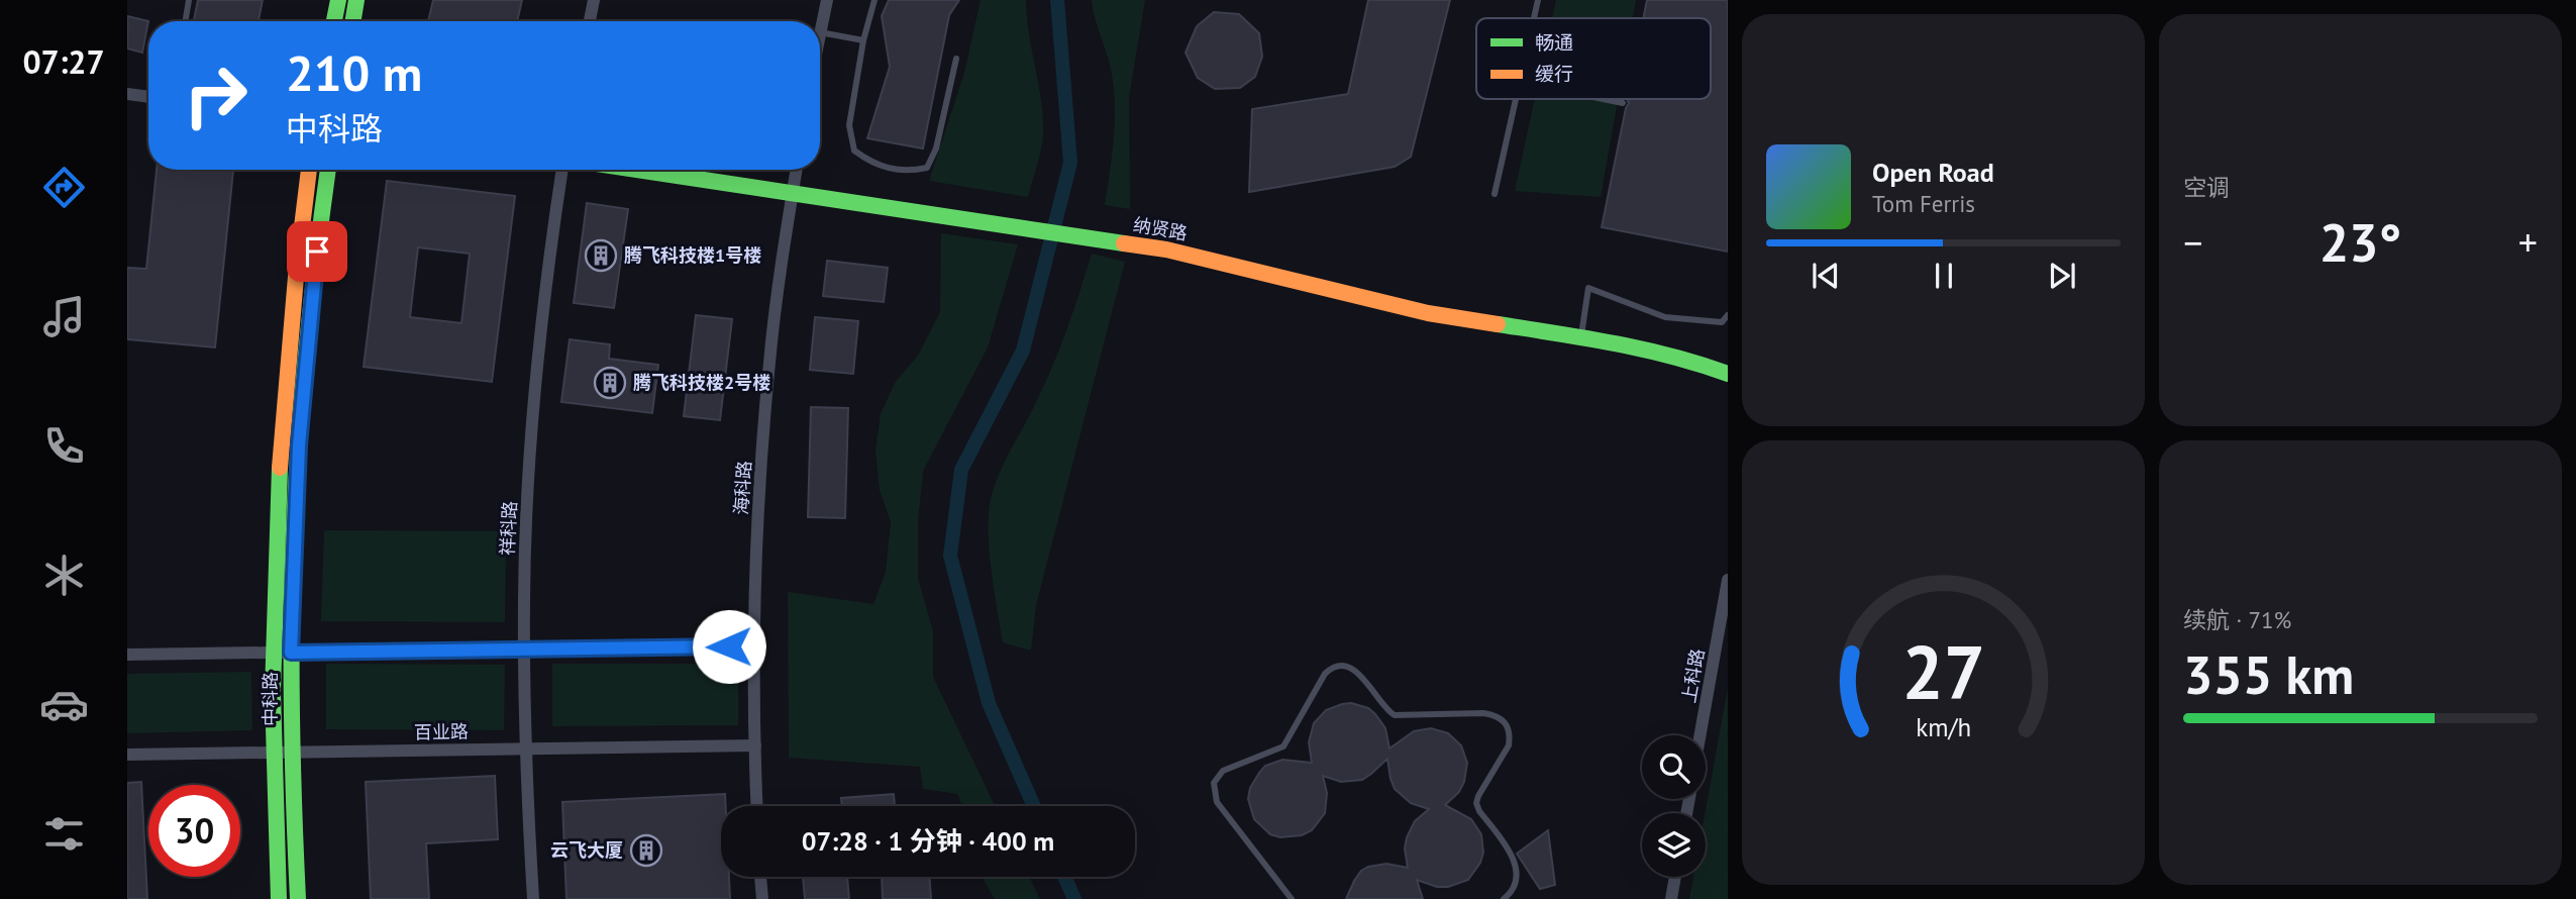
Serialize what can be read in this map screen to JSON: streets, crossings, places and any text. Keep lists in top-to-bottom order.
{
  "streets": {
    "street": [
      "纳贤路",
      "海科路",
      "祥科路",
      "上科路",
      "中科路",
      "百业路"
    ]
  },
  "crossings": [
    ["纳贤路", "海科路"],
    ["海科路", "百业路"],
    ["祥科路", "百业路"],
    ["中科路", "百业路"]
  ],
  "places": {
    "building": ["腾飞科技楼1号楼", "腾飞科技楼2号楼", "云飞大厦"]
  },
  "legend": ["畅通", "缓行"],
  "page": {
    "tabs": "07:27",
    "tile": [
      "空调",
      ["续航 · 71%", "355 km"]
    ],
    "turn": ["210 m", "中科路"],
    "song": ["Open Road", "Tom Ferris"],
    "heat": ["−", "23°", "+"],
    "limit": "30",
    "trip": "07:28 · 1 分钟 · 400 m",
    "gauge": ["27", "km/h"]
  }
}
